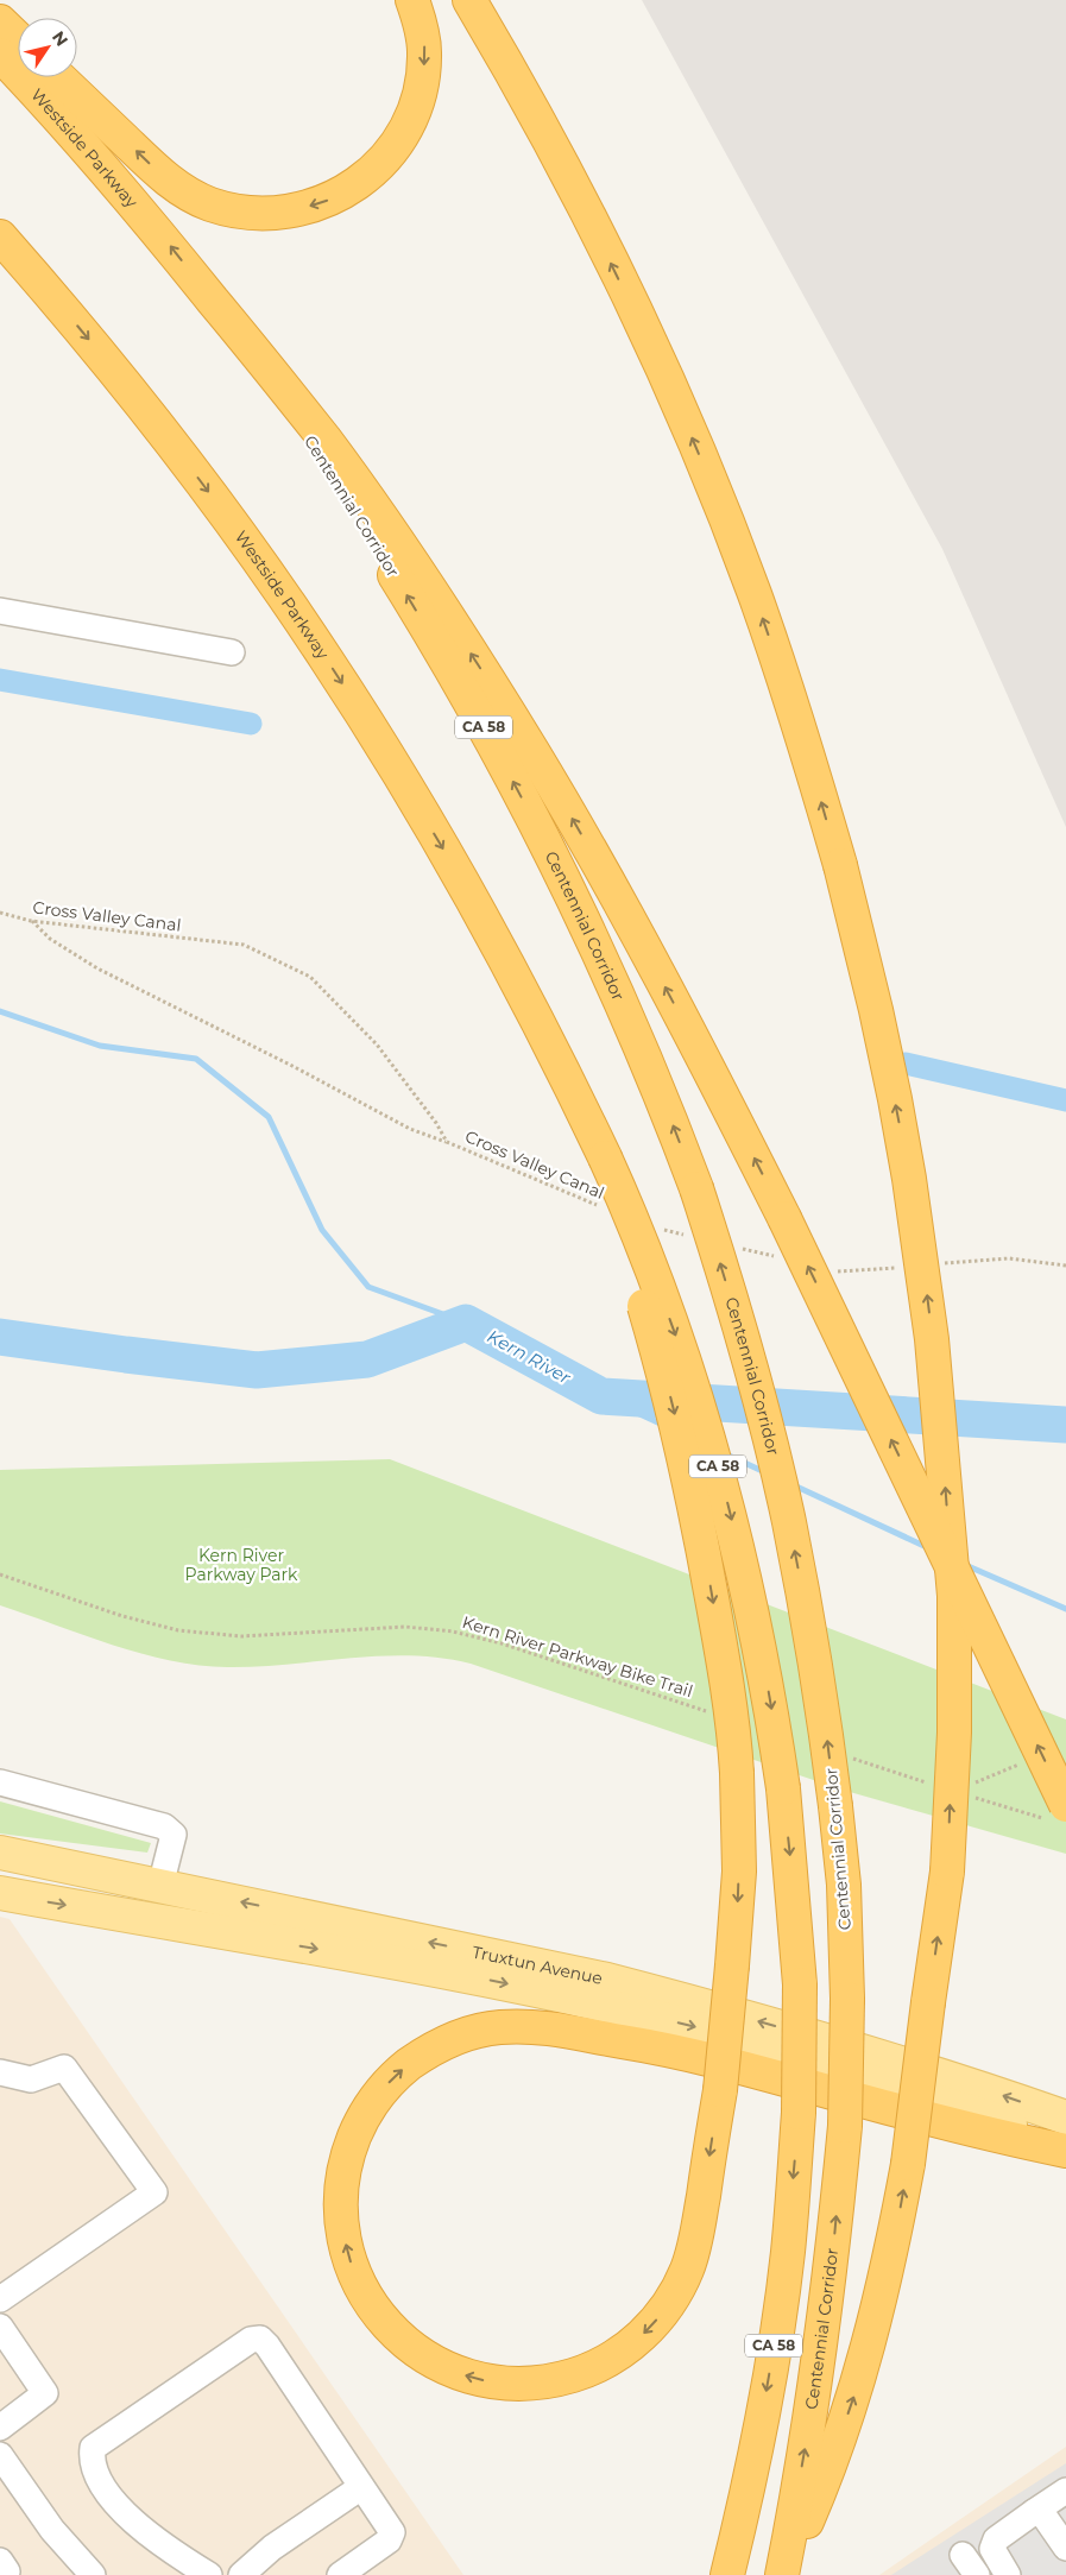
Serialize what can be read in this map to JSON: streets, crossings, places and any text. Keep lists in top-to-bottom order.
{
  "streets": {
    "highway": ["Westside Parkway", "Centennial Corridor", "CA 58"],
    "main road": ["Truxtun Avenue"],
    "path": ["Cross Valley Canal", "Kern River Parkway Bike Trail"]
  },
  "crossings": [
    ["Westside Parkway", "Centennial Corridor"],
    ["Westside Parkway", "CA 58"]
  ],
  "water": ["Kern River"],
  "parks": ["Kern River Parkway Park"],
  "north": "top right"
}
